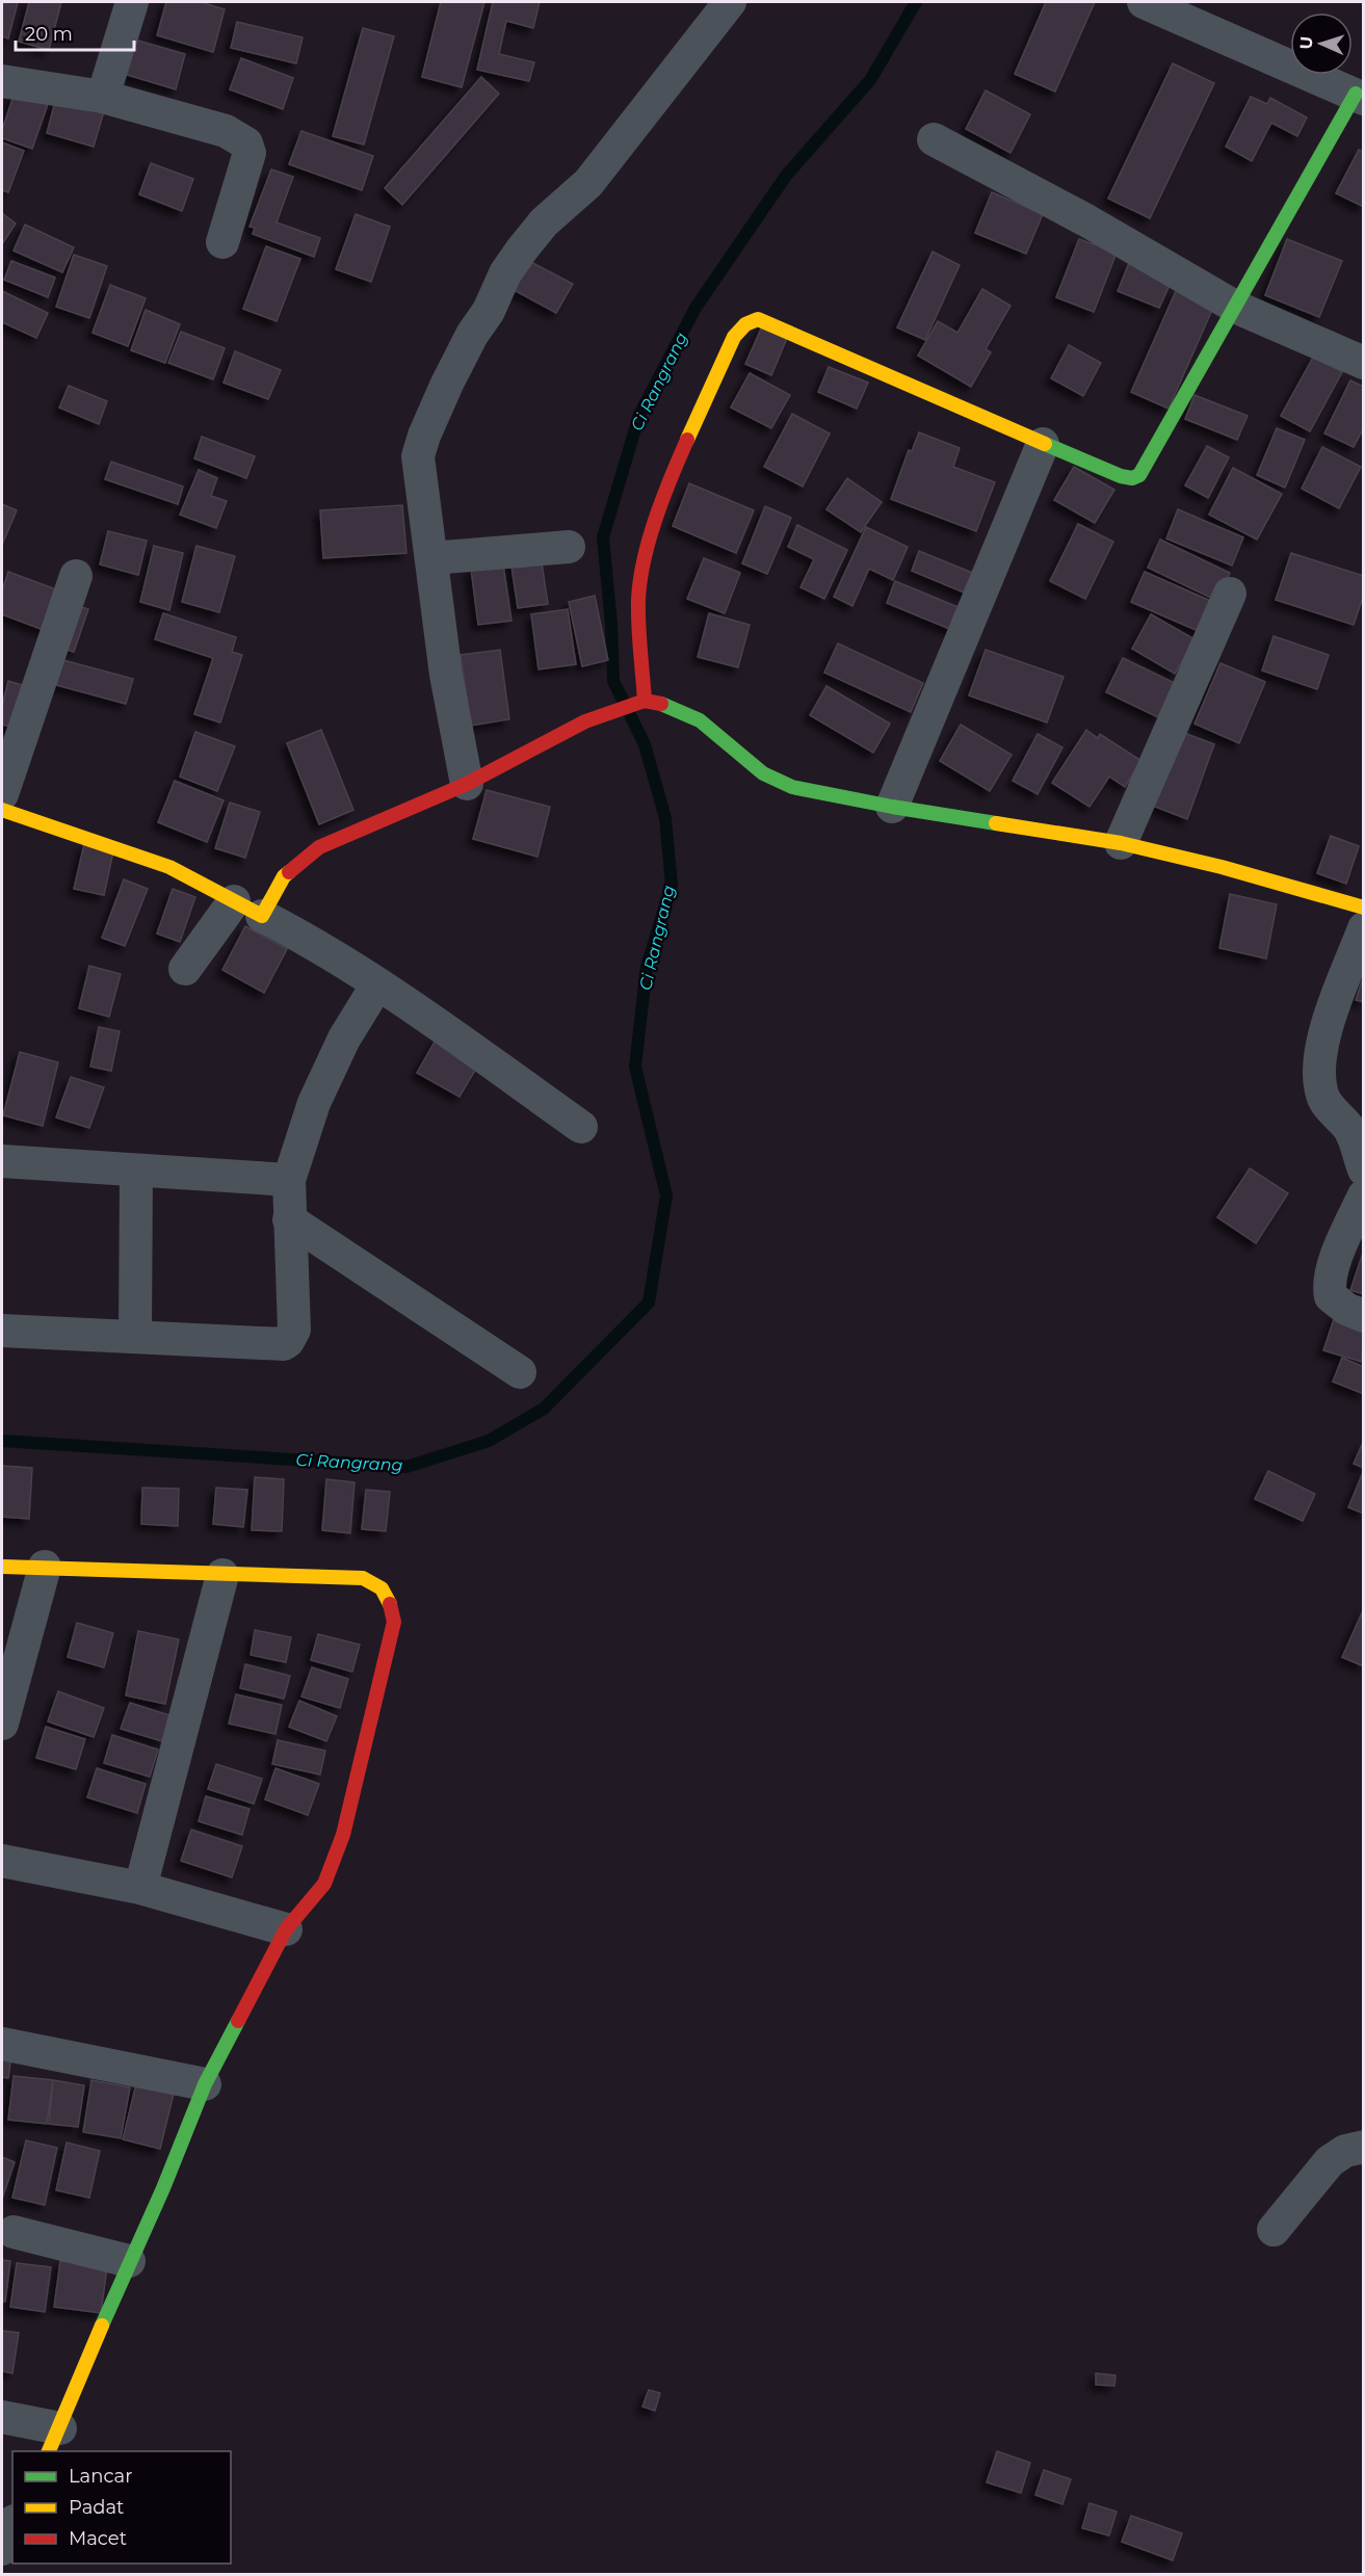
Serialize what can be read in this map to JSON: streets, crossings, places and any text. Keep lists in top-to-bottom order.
{
  "water": ["Ci Rangrang"],
  "legend": ["Lancar", "Padat", "Macet"],
  "scale_bar": "20 m",
  "north": "left"
}
